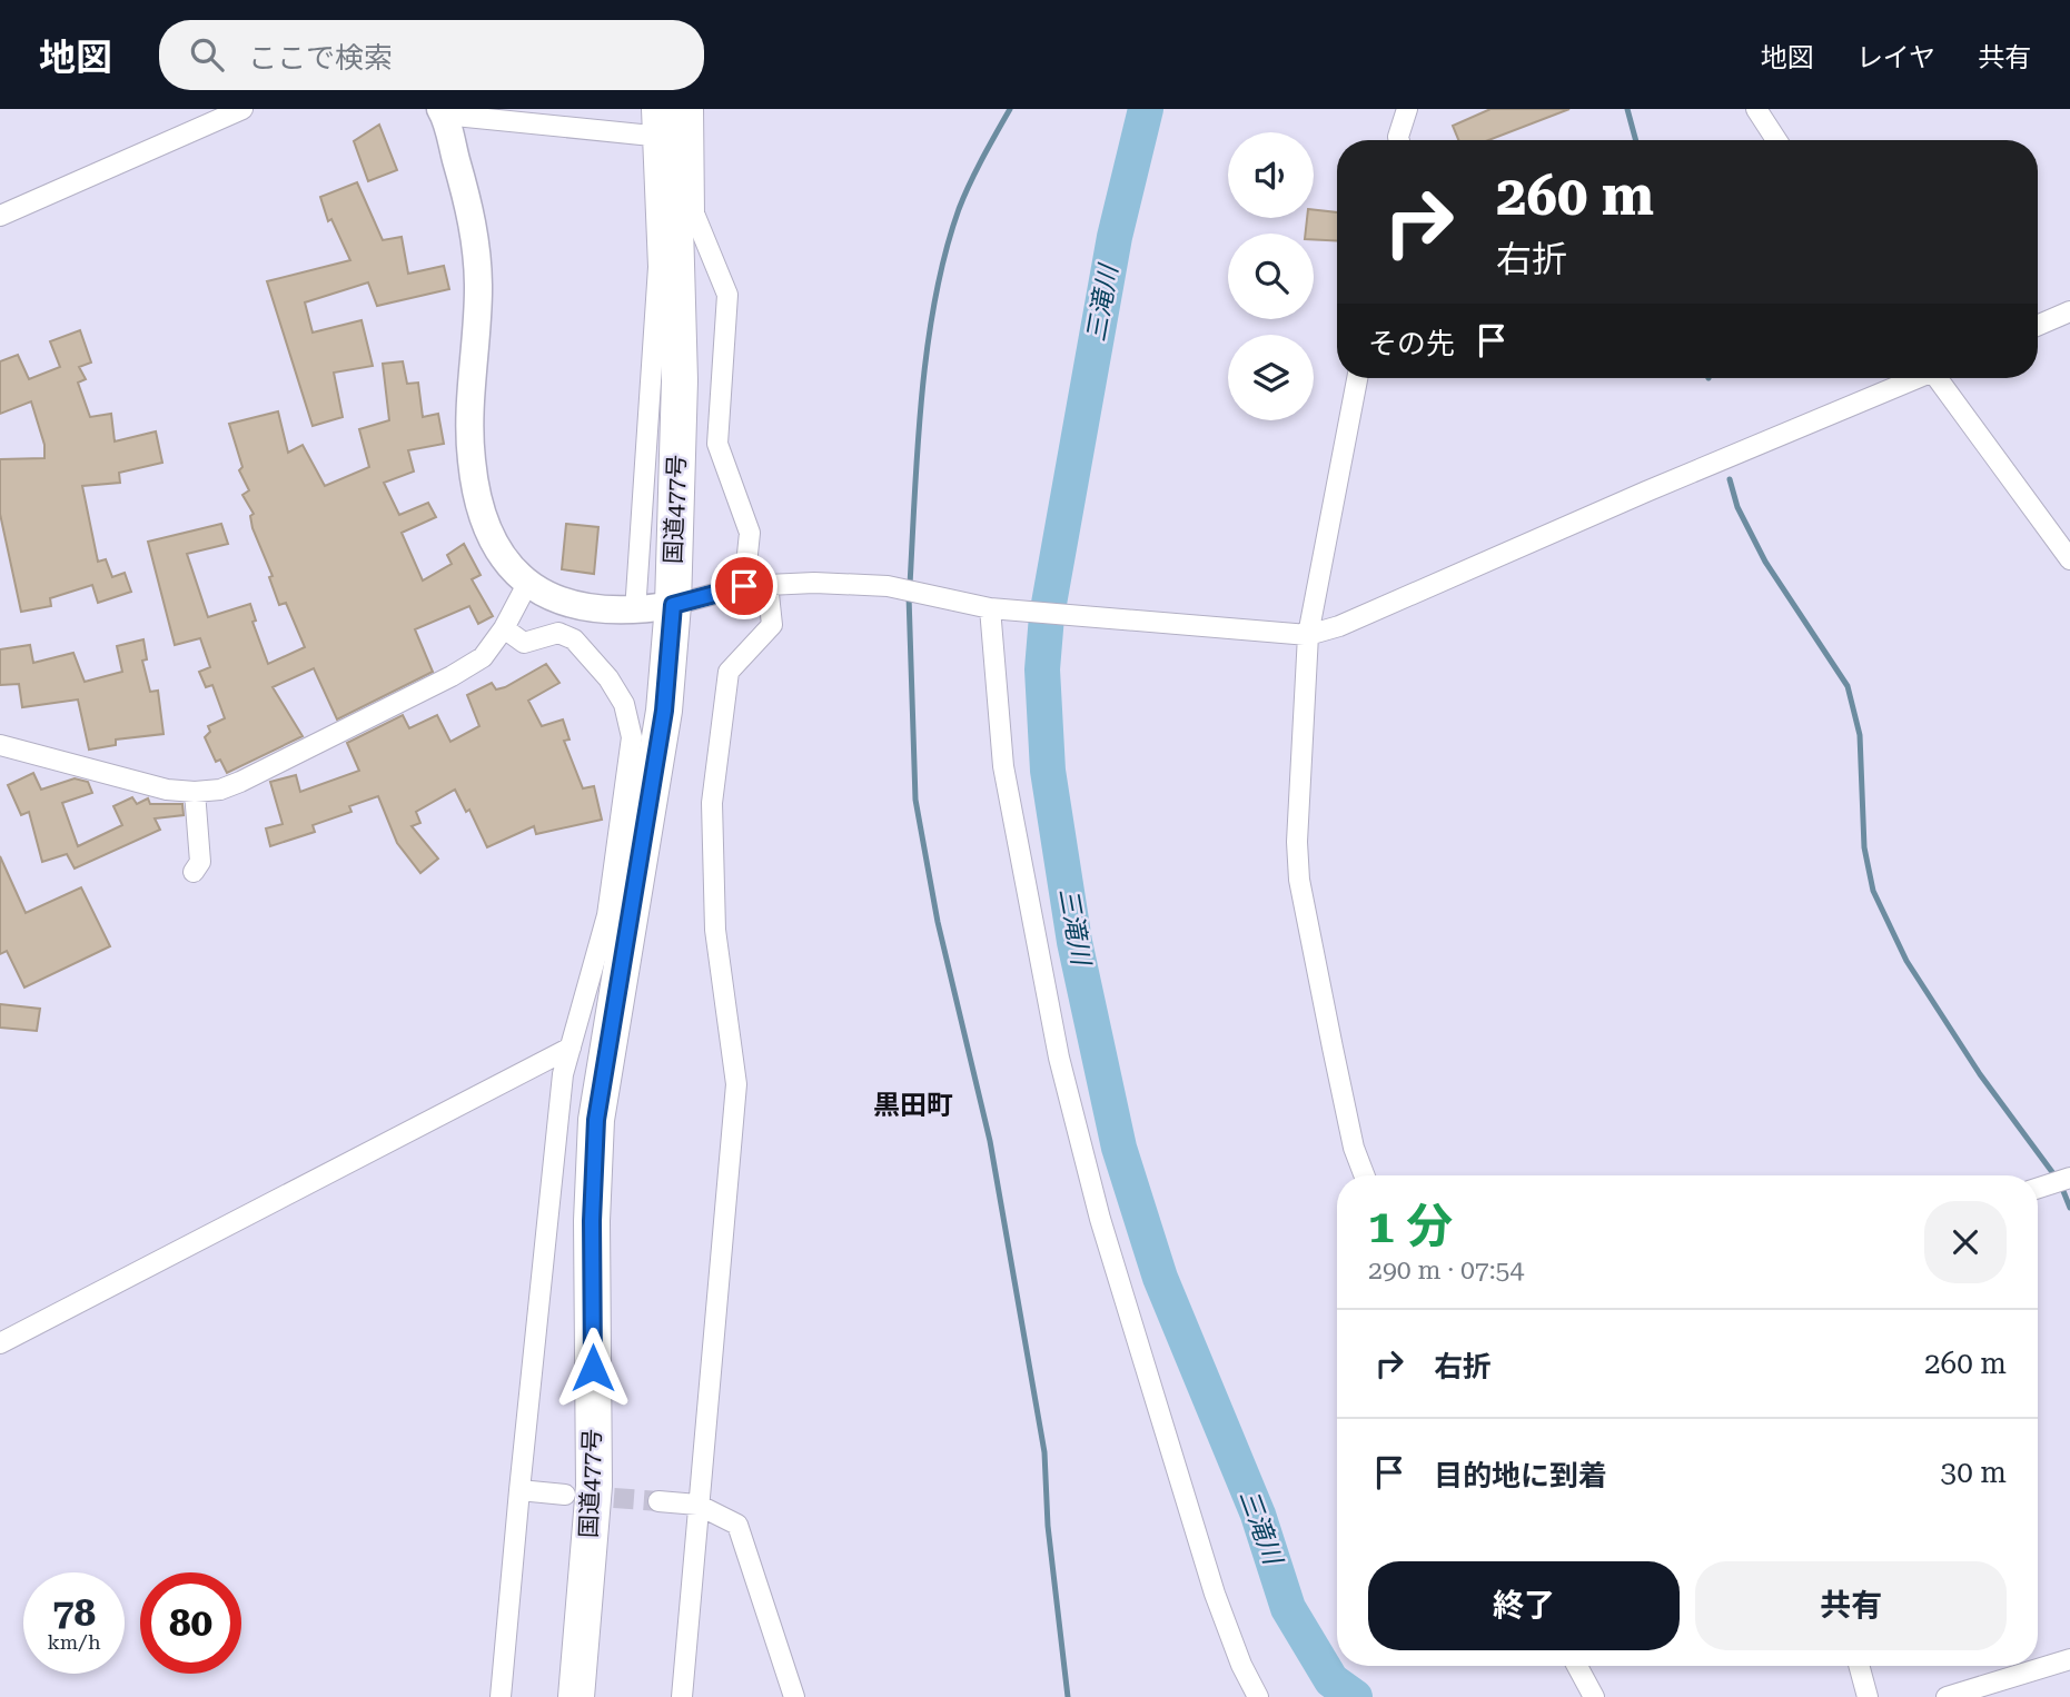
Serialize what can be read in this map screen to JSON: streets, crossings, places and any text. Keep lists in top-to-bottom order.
{
  "streets": {
    "highway": ["国道477号"]
  },
  "districts": ["黒田町"],
  "water": ["三滝川"],
  "page": {
    "header": "地図",
    "search": "ここで検索",
    "nav": ["地図", "レイヤ", "共有"],
    "turn": ["260 m", "右折"],
    "then": "その先",
    "heading": ["1 分", "290 m · 07:54"],
    "list": [
      {
        "name": "右折",
        "value": "260 m"
      },
      {
        "name": "目的地に到着",
        "value": "30 m"
      }
    ],
    "buttons": ["終了", "共有"],
    "speed": "78 km/h",
    "limit": "80"
  }
}
